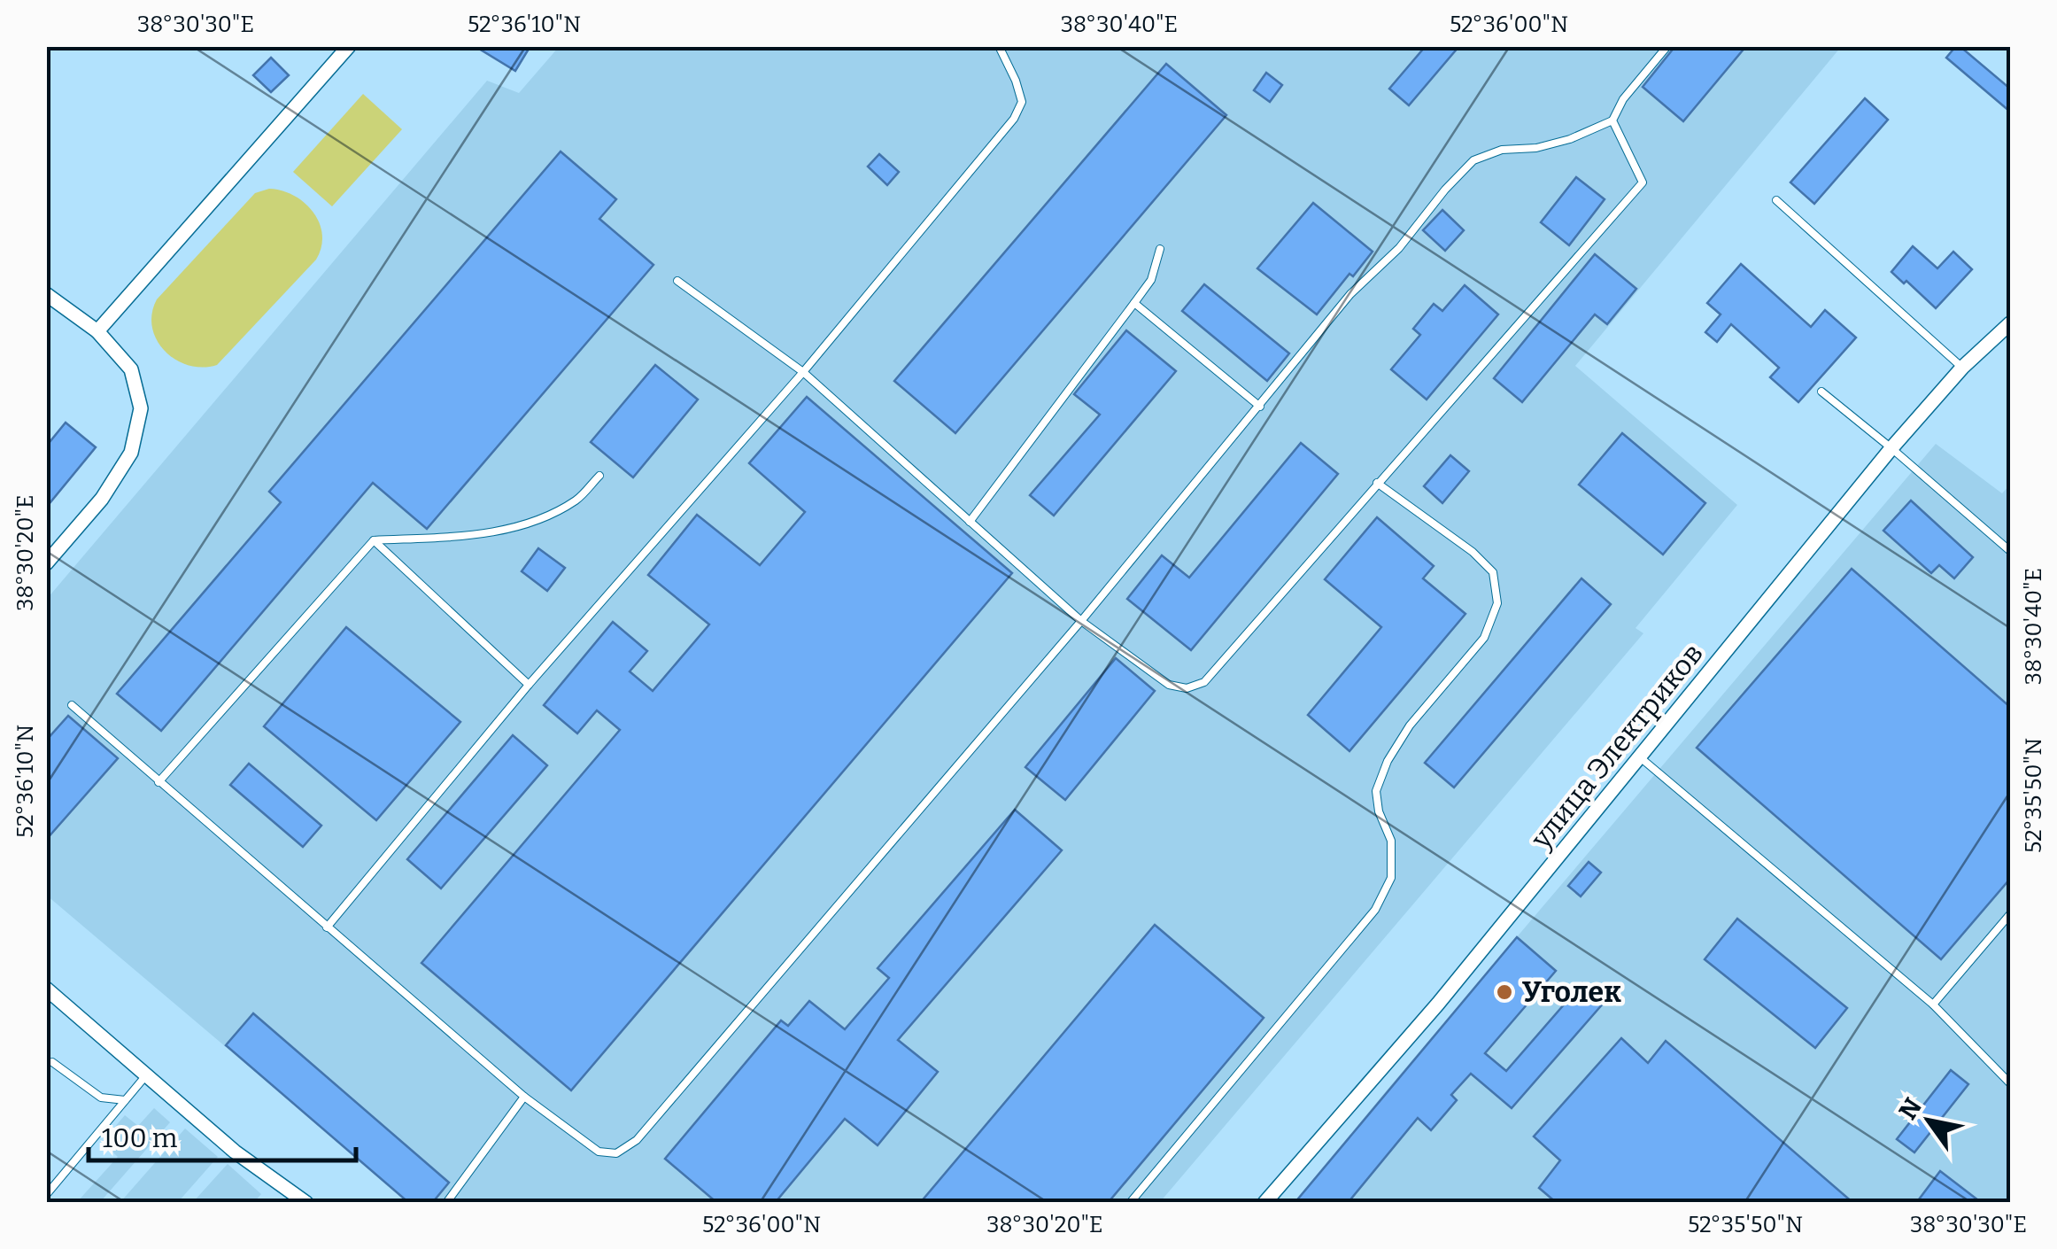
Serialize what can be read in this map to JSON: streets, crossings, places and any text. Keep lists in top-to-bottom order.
{
  "streets": {
    "street": ["улица Электриков"]
  },
  "places": ["Уголек"],
  "scale_bar": "100 m",
  "north": "top left",
  "coordinates": [
    "38°30'30\"E",
    "52°36'10\"N",
    "38°30'40\"E",
    "52°36'00\"N",
    "38°30'20\"E",
    "52°35'50\"N"
  ]
}
